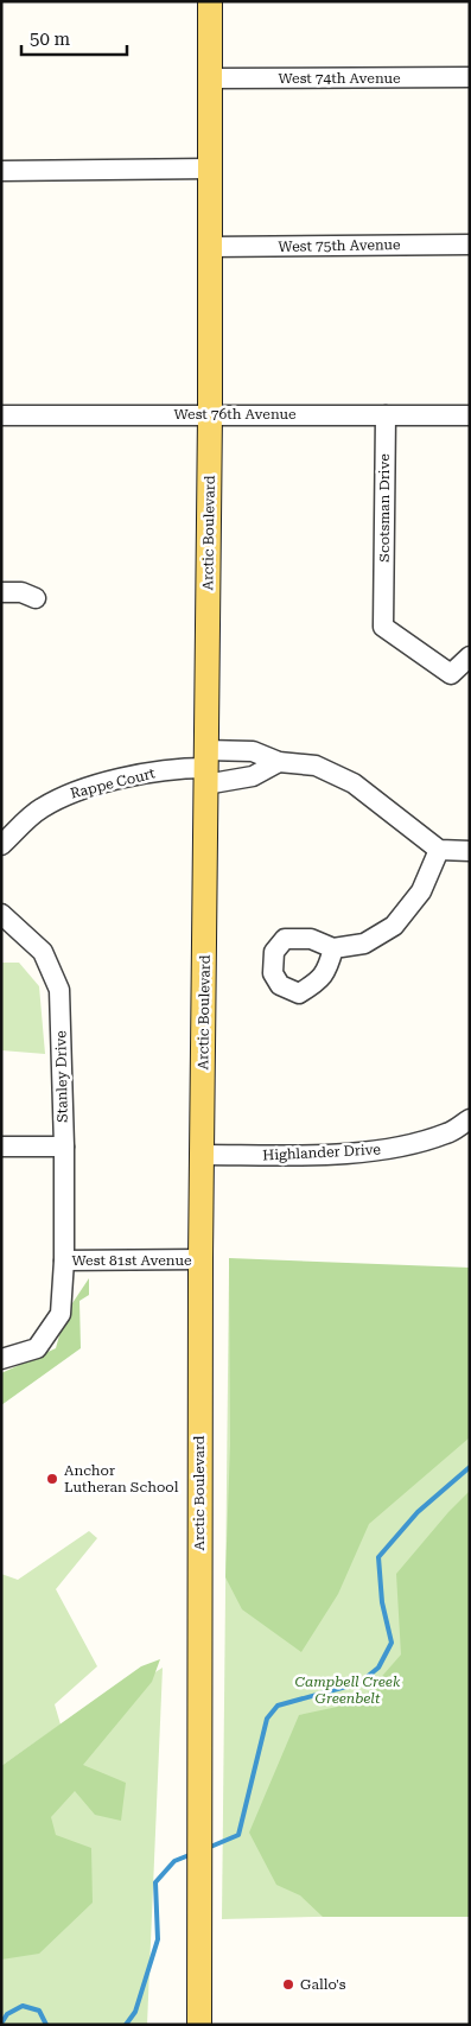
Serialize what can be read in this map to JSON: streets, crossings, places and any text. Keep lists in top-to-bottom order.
{
  "streets": {
    "main road": ["Arctic Boulevard"],
    "street": [
      "West 74th Avenue",
      "West 75th Avenue",
      "West 76th Avenue",
      "Scotsman Drive",
      "Rappe Court",
      "Stanley Drive",
      "Highlander Drive",
      "West 81st Avenue"
    ]
  },
  "crossings": [
    ["West 74th Avenue", "Arctic Boulevard"],
    ["West 75th Avenue", "Arctic Boulevard"],
    ["West 76th Avenue", "Scotsman Drive"],
    ["West 76th Avenue", "Arctic Boulevard"],
    ["Arctic Boulevard", "Rappe Court"],
    ["Arctic Boulevard", "Highlander Drive"],
    ["Arctic Boulevard", "West 81st Avenue"],
    ["Stanley Drive", "West 81st Avenue"]
  ],
  "parks": ["Campbell Creek Greenbelt"],
  "places": ["Anchor Lutheran School", "Gallo's"],
  "scale_bar": "50 m"
}
